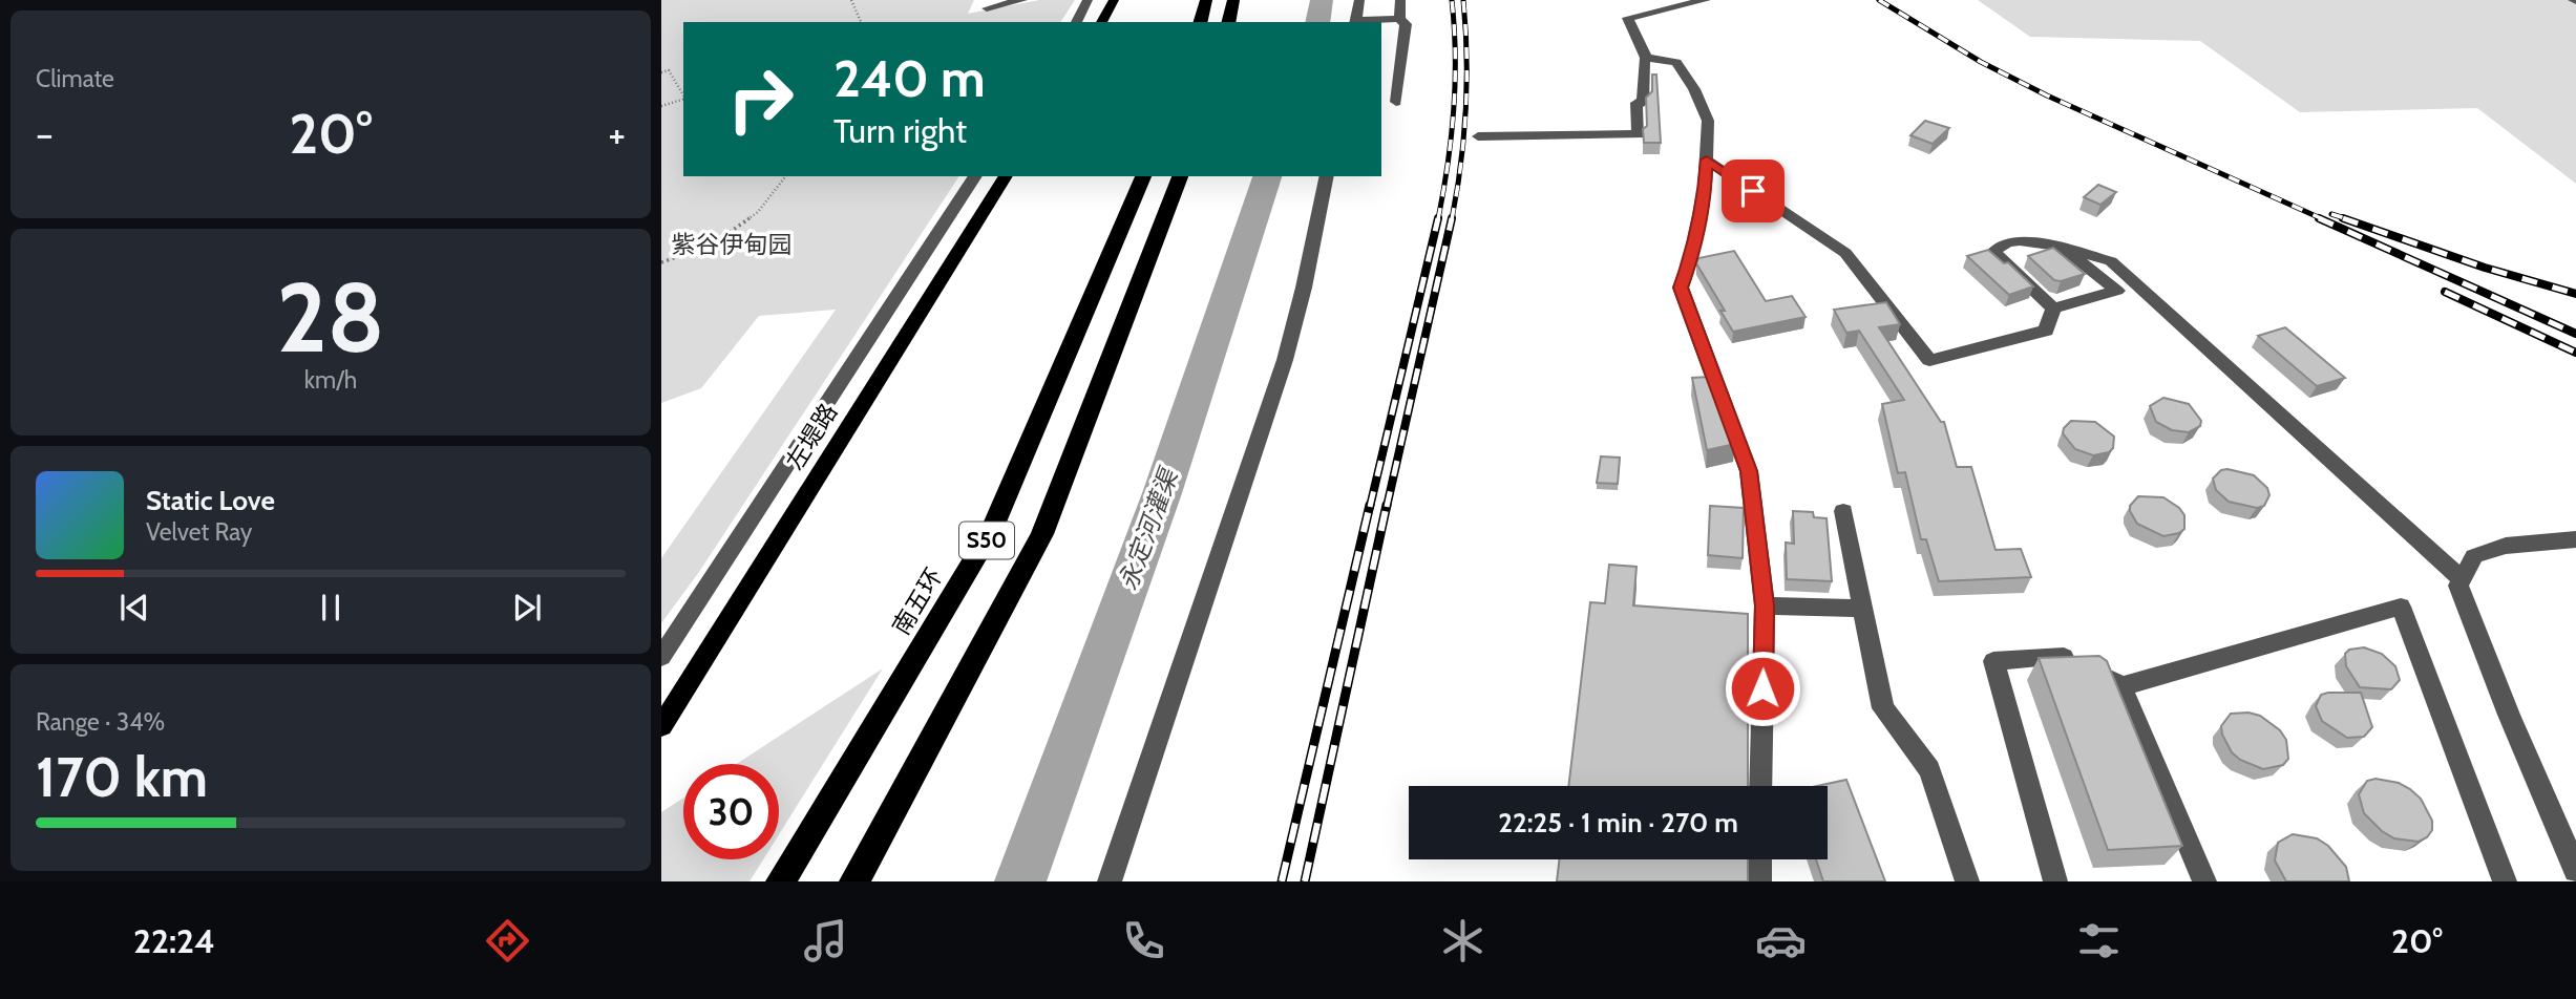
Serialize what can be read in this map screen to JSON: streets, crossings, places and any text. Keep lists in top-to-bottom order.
{
  "streets": {
    "highway": ["S50", "南五环"],
    "main road": ["左堤路"]
  },
  "water": ["永定河灌渠"],
  "parks": ["紫谷伊甸园"],
  "page": {
    "tile": [
      "Climate",
      ["28", "km/h"],
      ["Range · 34%", "170 km"]
    ],
    "turn": ["240 m", "Turn right"],
    "heat": ["−", "20°", "+"],
    "song": ["Static Love", "Velvet Ray"],
    "limit": "30",
    "trip": "22:25 · 1 min · 270 m",
    "tabs": ["22:24", "20°"]
  }
}
